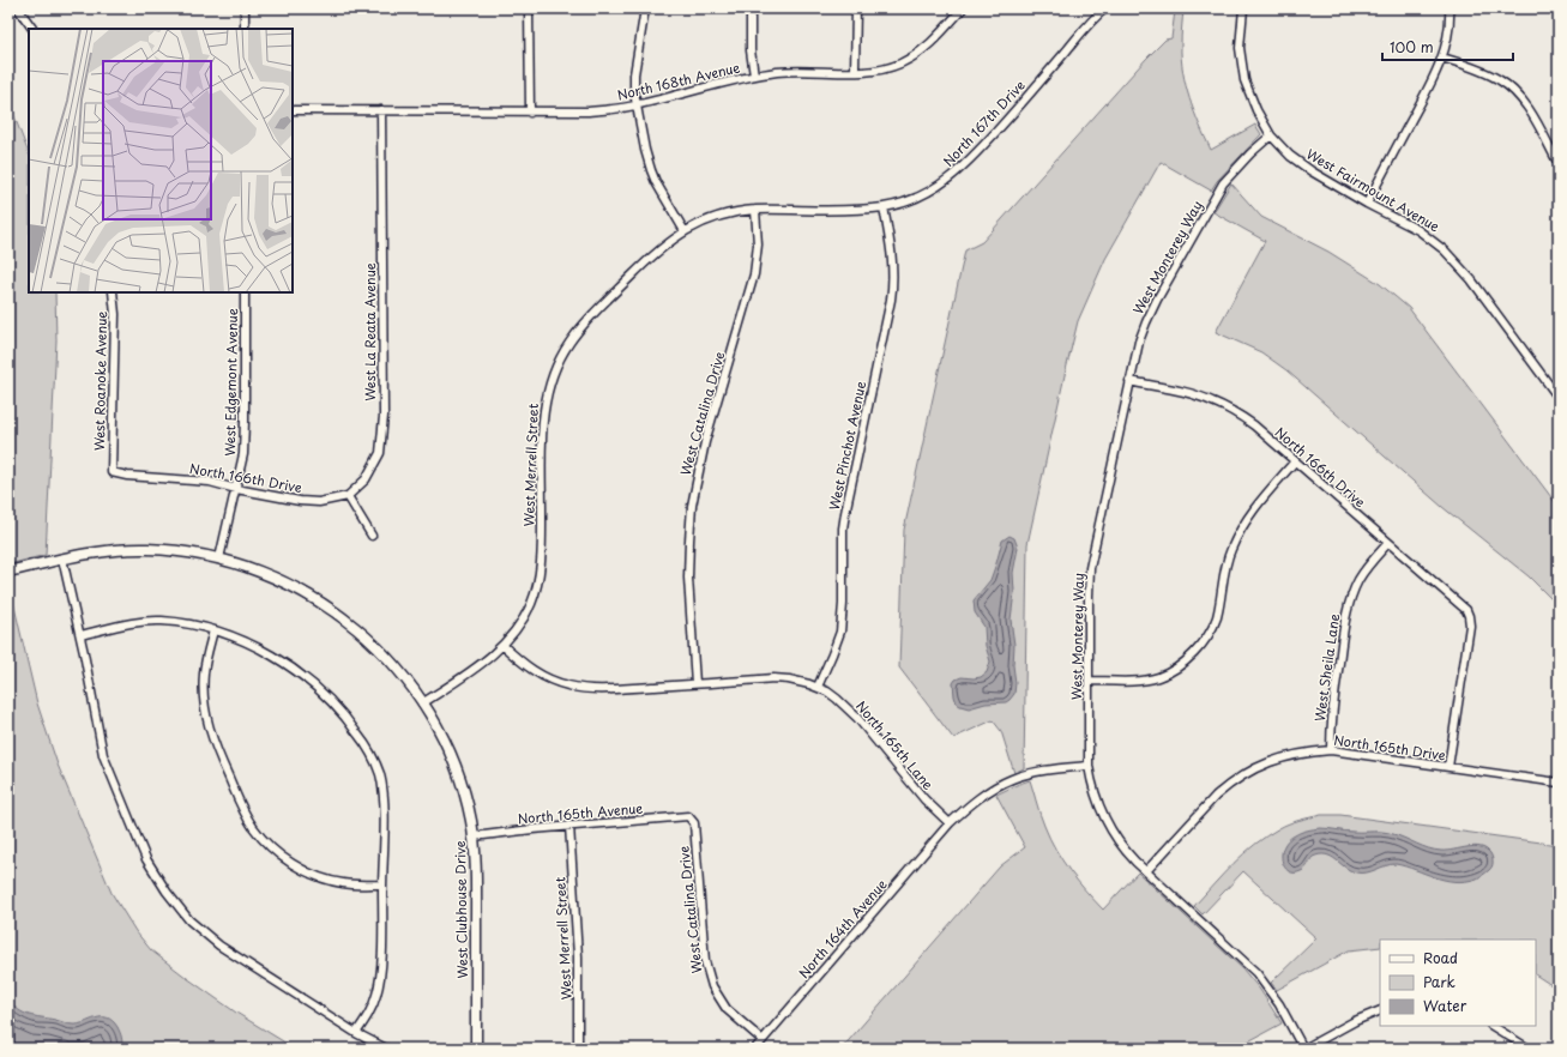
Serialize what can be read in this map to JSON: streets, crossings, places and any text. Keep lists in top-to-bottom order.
{
  "streets": {
    "street": [
      "North 168th Avenue",
      "North 167th Drive",
      "West Fairmount Avenue",
      "West Monterey Way",
      "West La Reata Avenue",
      "West Roanoke Avenue",
      "West Edgemont Avenue",
      "West Catalina Drive",
      "West Pinchot Avenue",
      "West Merrell Street",
      "North 166th Drive",
      "West Sheila Lane",
      "North 165th Lane",
      "North 165th Drive",
      "North 165th Avenue",
      "West Clubhouse Drive",
      "North 164th Avenue"
    ]
  },
  "crossings": [
    ["North 168th Avenue", "West La Reata Avenue"],
    ["North 167th Drive", "West Catalina Drive"],
    ["North 167th Drive", "West Pinchot Avenue"],
    ["North 167th Drive", "West Merrell Street"],
    ["West Fairmount Avenue", "West Monterey Way"],
    ["West Monterey Way", "North 166th Drive"],
    ["West Monterey Way", "North 165th Drive"],
    ["West La Reata Avenue", "North 166th Drive"],
    ["West Roanoke Avenue", "North 166th Drive"],
    ["West Edgemont Avenue", "North 166th Drive"],
    ["West Edgemont Avenue", "West Clubhouse Drive"],
    ["West Catalina Drive", "North 165th Lane"],
    ["West Catalina Drive", "North 165th Avenue"],
    ["West Catalina Drive", "North 164th Avenue"],
    ["West Pinchot Avenue", "North 165th Lane"],
    ["West Merrell Street", "North 165th Lane"],
    ["West Merrell Street", "North 165th Avenue"],
    ["West Merrell Street", "West Clubhouse Drive"],
    ["North 166th Drive", "West Sheila Lane"],
    ["North 166th Drive", "North 165th Drive"],
    ["West Sheila Lane", "North 165th Drive"],
    ["North 165th Lane", "North 164th Avenue"],
    ["North 165th Avenue", "West Clubhouse Drive"]
  ],
  "legend": ["Road", "Park", "Water"],
  "scale_bar": "100 m"
}
